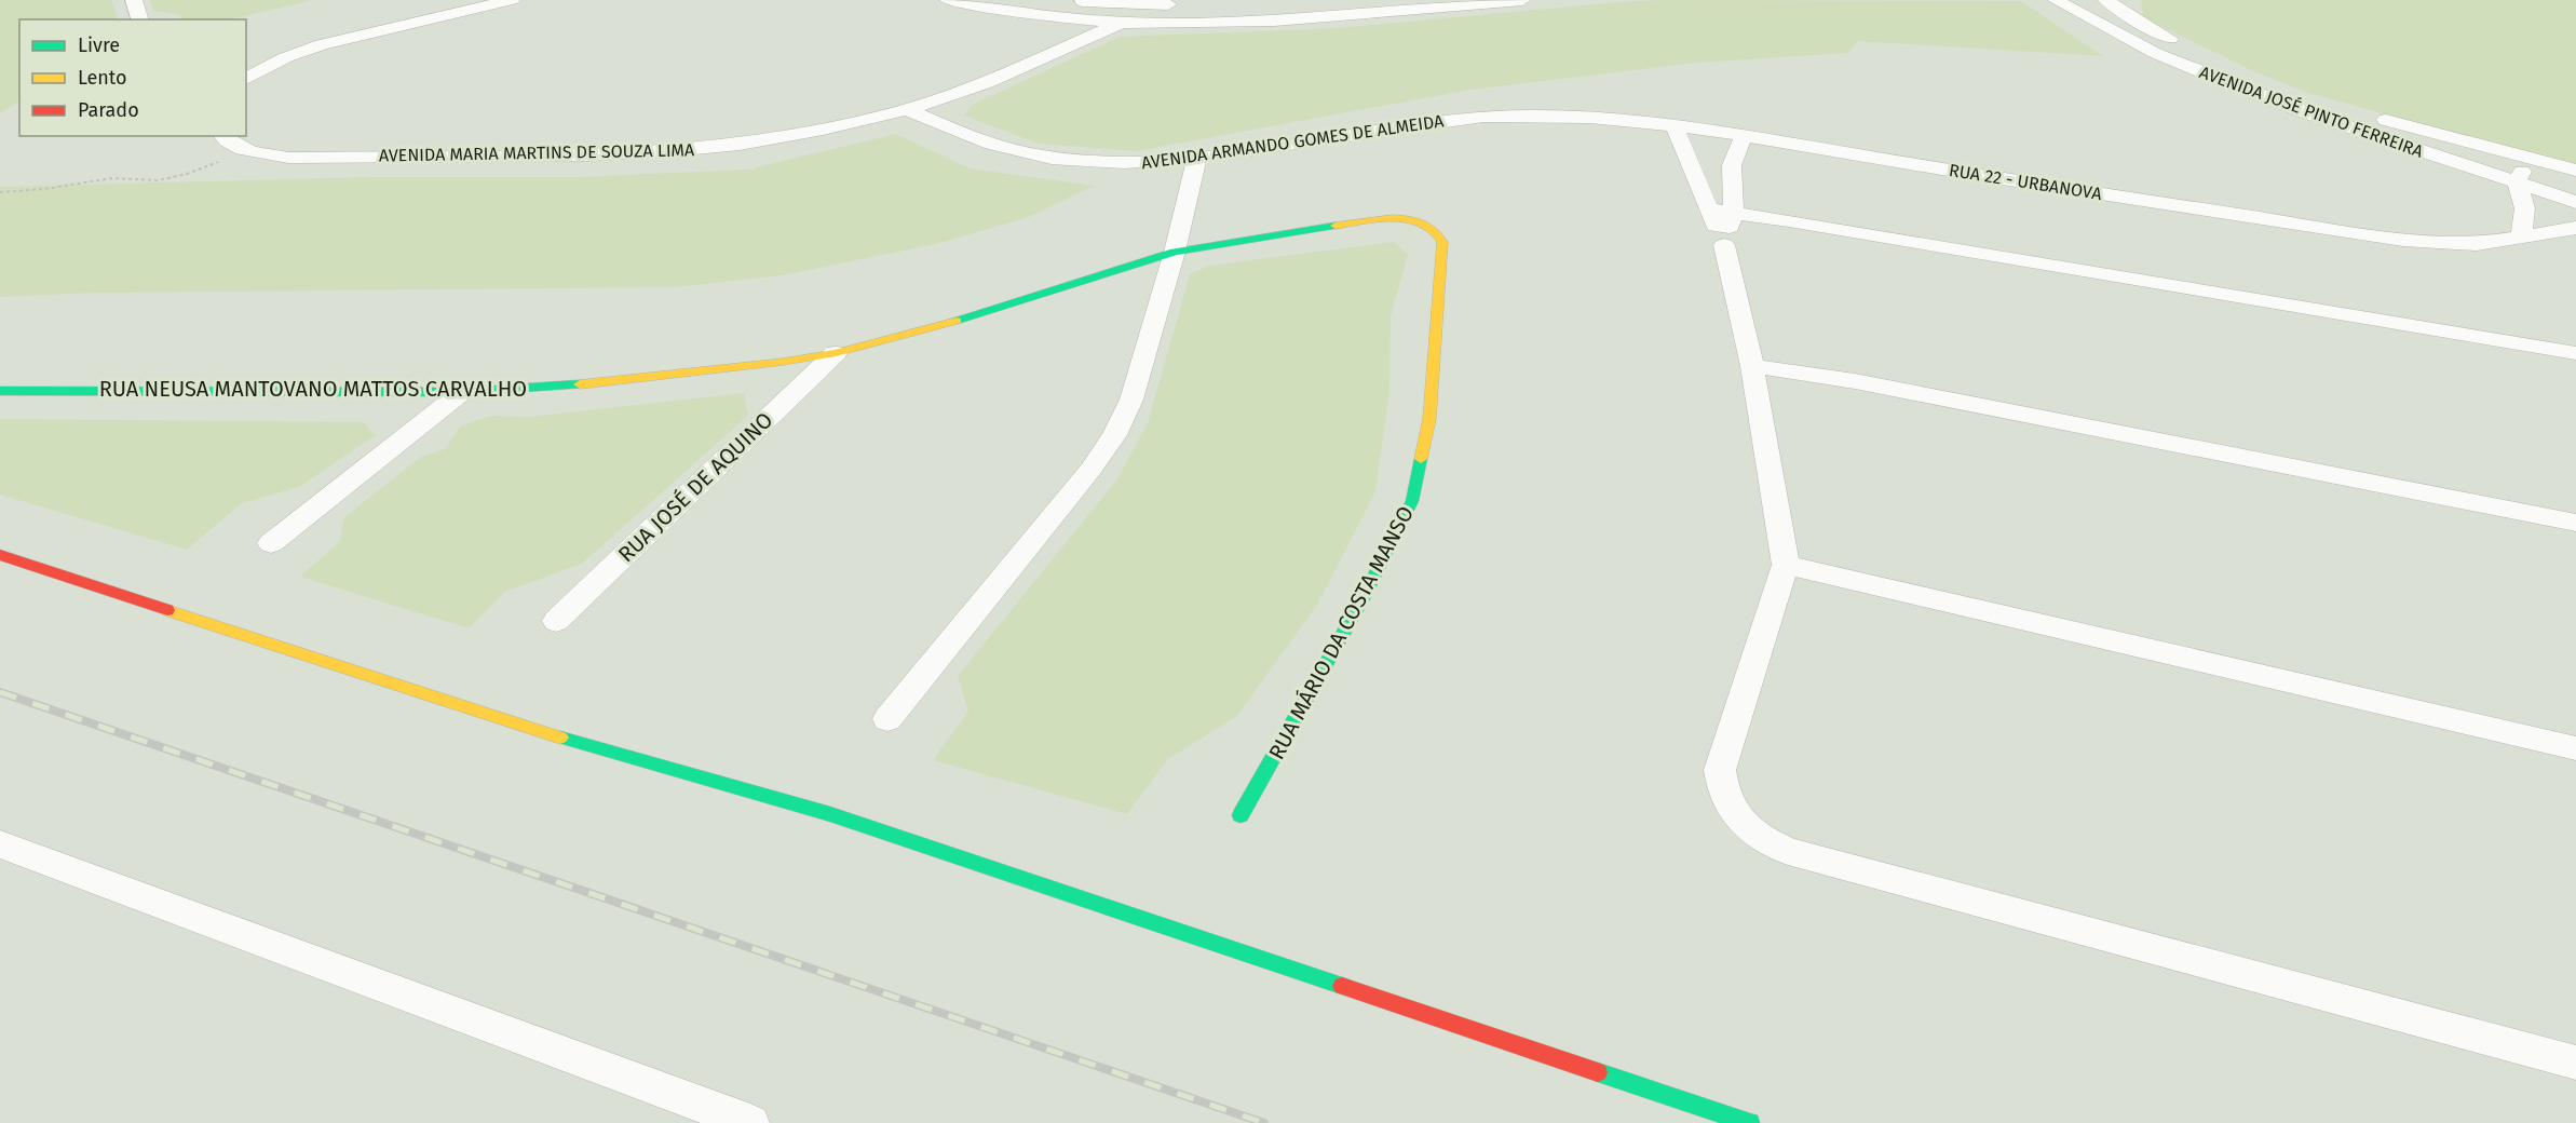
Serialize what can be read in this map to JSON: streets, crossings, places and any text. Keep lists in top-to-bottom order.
{
  "streets": {
    "street": [
      "AVENIDA JOSÉ PINTO FERREIRA",
      "AVENIDA ARMANDO GOMES DE ALMEIDA",
      "AVENIDA MARIA MARTINS DE SOUZA LIMA",
      "RUA 22 - URBANOVA",
      "RUA NEUSA MANTOVANO MATTOS CARVALHO",
      "RUA JOSÉ DE AQUINO",
      "RUA MÁRIO DA COSTA MANSO"
    ]
  },
  "crossings": [
    ["AVENIDA ARMANDO GOMES DE ALMEIDA", "AVENIDA MARIA MARTINS DE SOUZA LIMA"],
    ["AVENIDA ARMANDO GOMES DE ALMEIDA", "RUA 22 - URBANOVA"],
    ["RUA NEUSA MANTOVANO MATTOS CARVALHO", "RUA JOSÉ DE AQUINO"],
    ["RUA NEUSA MANTOVANO MATTOS CARVALHO", "RUA MÁRIO DA COSTA MANSO"]
  ],
  "legend": ["Livre", "Lento", "Parado"]
}
